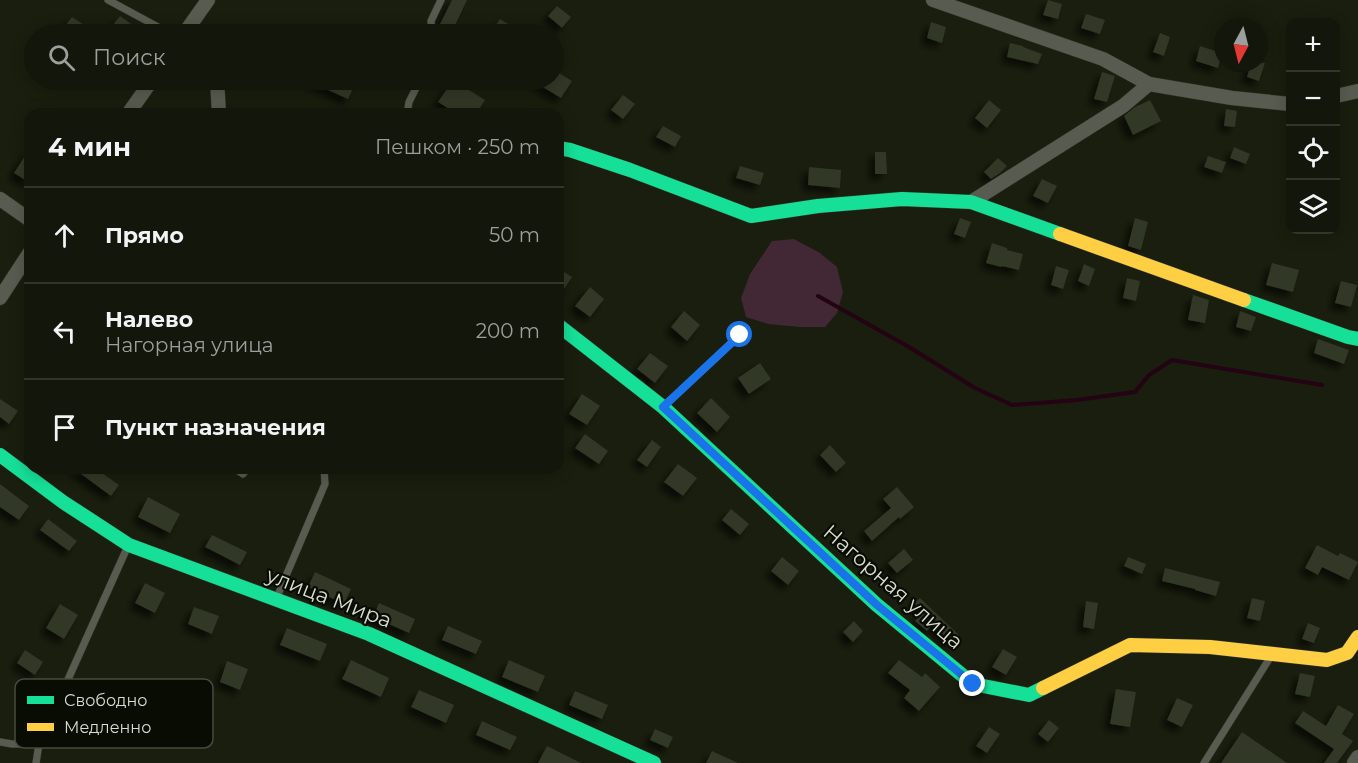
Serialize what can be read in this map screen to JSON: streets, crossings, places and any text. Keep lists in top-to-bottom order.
{
  "streets": {
    "street": ["Нагорная улица", "улица Мира"]
  },
  "legend": ["Свободно", "Медленно"],
  "north": "bottom",
  "page": {
    "map_buttons": ["+", "−"],
    "search": "Поиск",
    "heading": ["4 мин", "Пешком · 250 m"],
    "list": [
      ["Прямо", "50 m"],
      ["Налево", "Нагорная улица", "200 m"],
      "Пункт назначения"
    ]
  }
}
